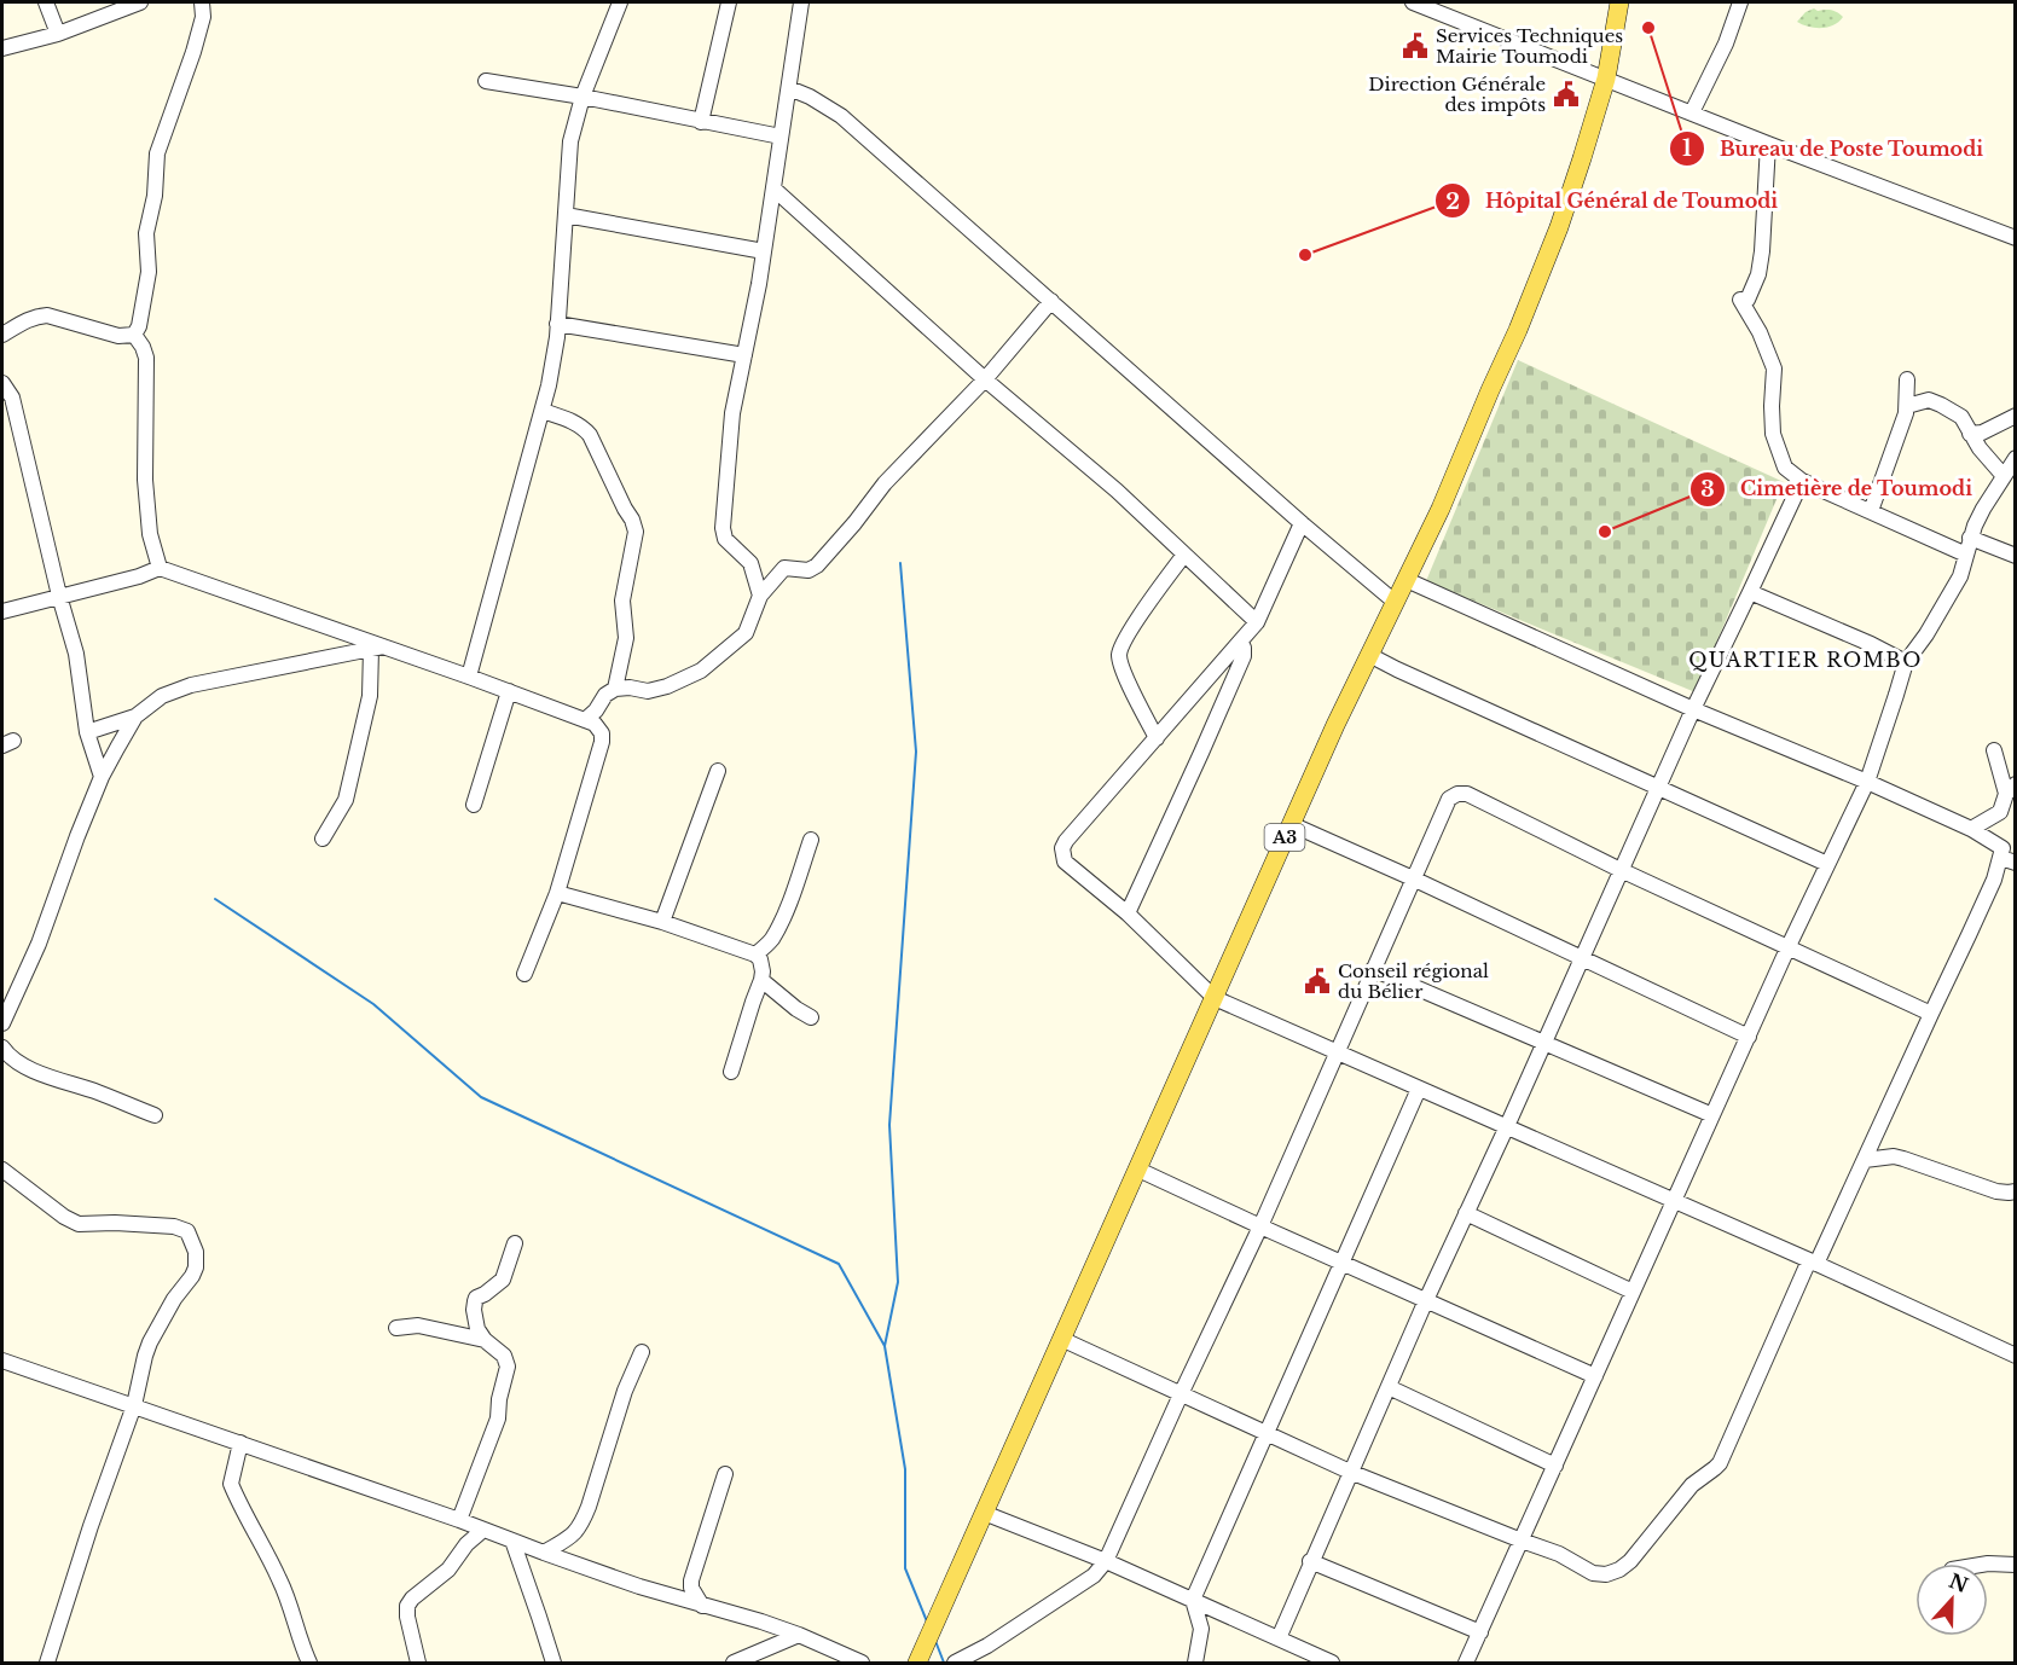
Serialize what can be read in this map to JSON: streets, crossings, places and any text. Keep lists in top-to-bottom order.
{
  "streets": {
    "main road": ["A3"]
  },
  "districts": ["QUARTIER ROMBO"],
  "places": {
    "other": ["Bureau de Poste Toumodi", "Hôpital Général de Toumodi", "Cimetière de Toumodi"],
    "public building": ["Services Techniques Mairie Toumodi", "Direction Générale des impôts", "Conseil régional du Bélier"]
  },
  "north": "top"
}
